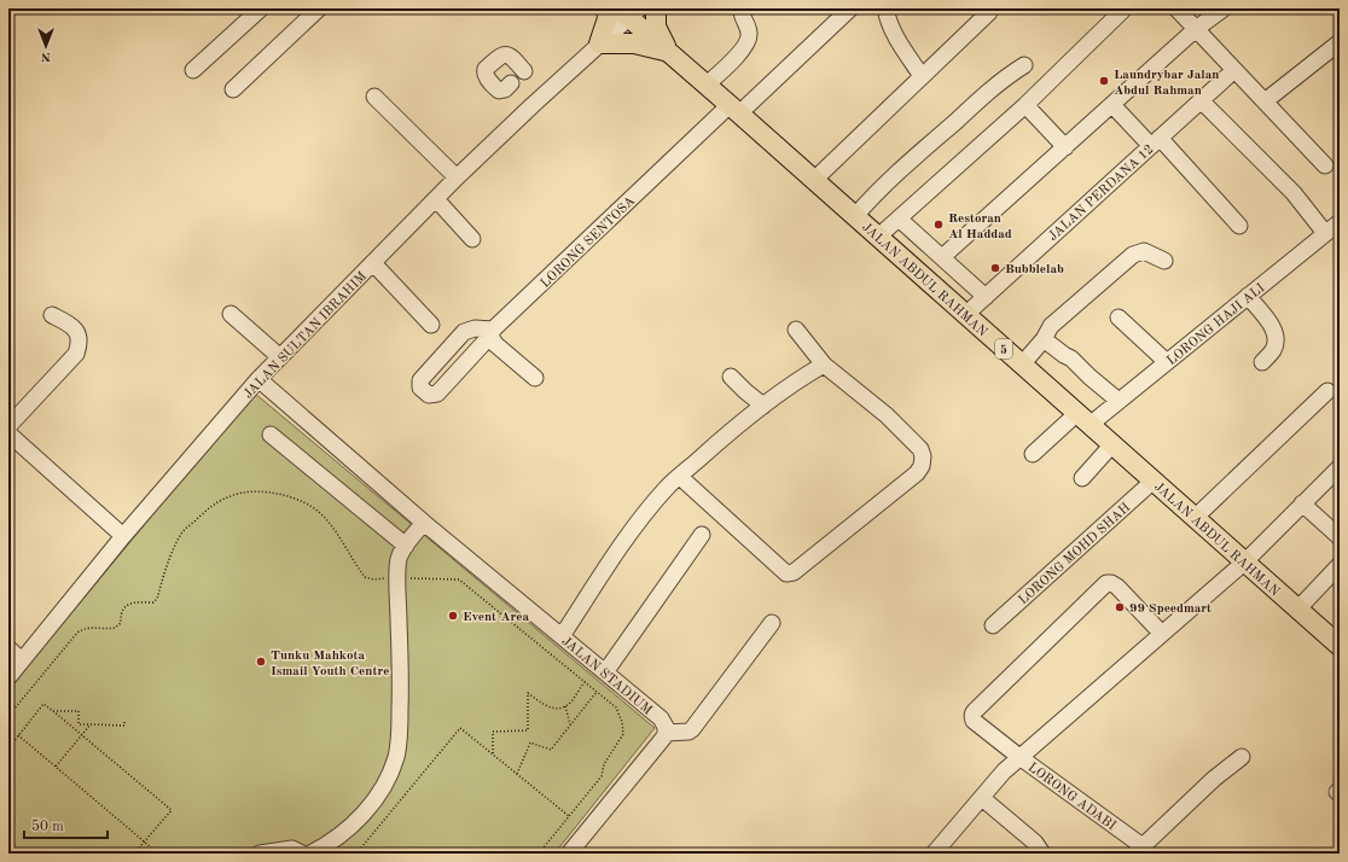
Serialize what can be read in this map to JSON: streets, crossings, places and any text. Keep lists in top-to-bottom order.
{
  "streets": {
    "main road": ["JALAN ABDUL RAHMAN", "5"],
    "street": [
      "JALAN PERDANA 12",
      "LORONG SENTOSA",
      "LORONG HAJI ALI",
      "JALAN SULTAN IBRAHIM",
      "LORONG MOHD SHAH",
      "JALAN STADIUM",
      "LORONG ADABI"
    ]
  },
  "crossings": [
    ["JALAN PERDANA 12", "JALAN ABDUL RAHMAN"],
    ["LORONG SENTOSA", "JALAN ABDUL RAHMAN"],
    ["JALAN ABDUL RAHMAN", "LORONG HAJI ALI"],
    ["JALAN ABDUL RAHMAN", "JALAN SULTAN IBRAHIM"],
    ["JALAN ABDUL RAHMAN", "LORONG MOHD SHAH"],
    ["JALAN SULTAN IBRAHIM", "JALAN STADIUM"]
  ],
  "places": [
    "Laundrybar Jalan Abdul Rahman",
    "Restoran Al Haddad",
    "Bubblelab",
    "99 Speedmart",
    "Event Area",
    "Tunku Mahkota Ismail Youth Centre"
  ],
  "scale_bar": "50 m",
  "north": "bottom"
}
